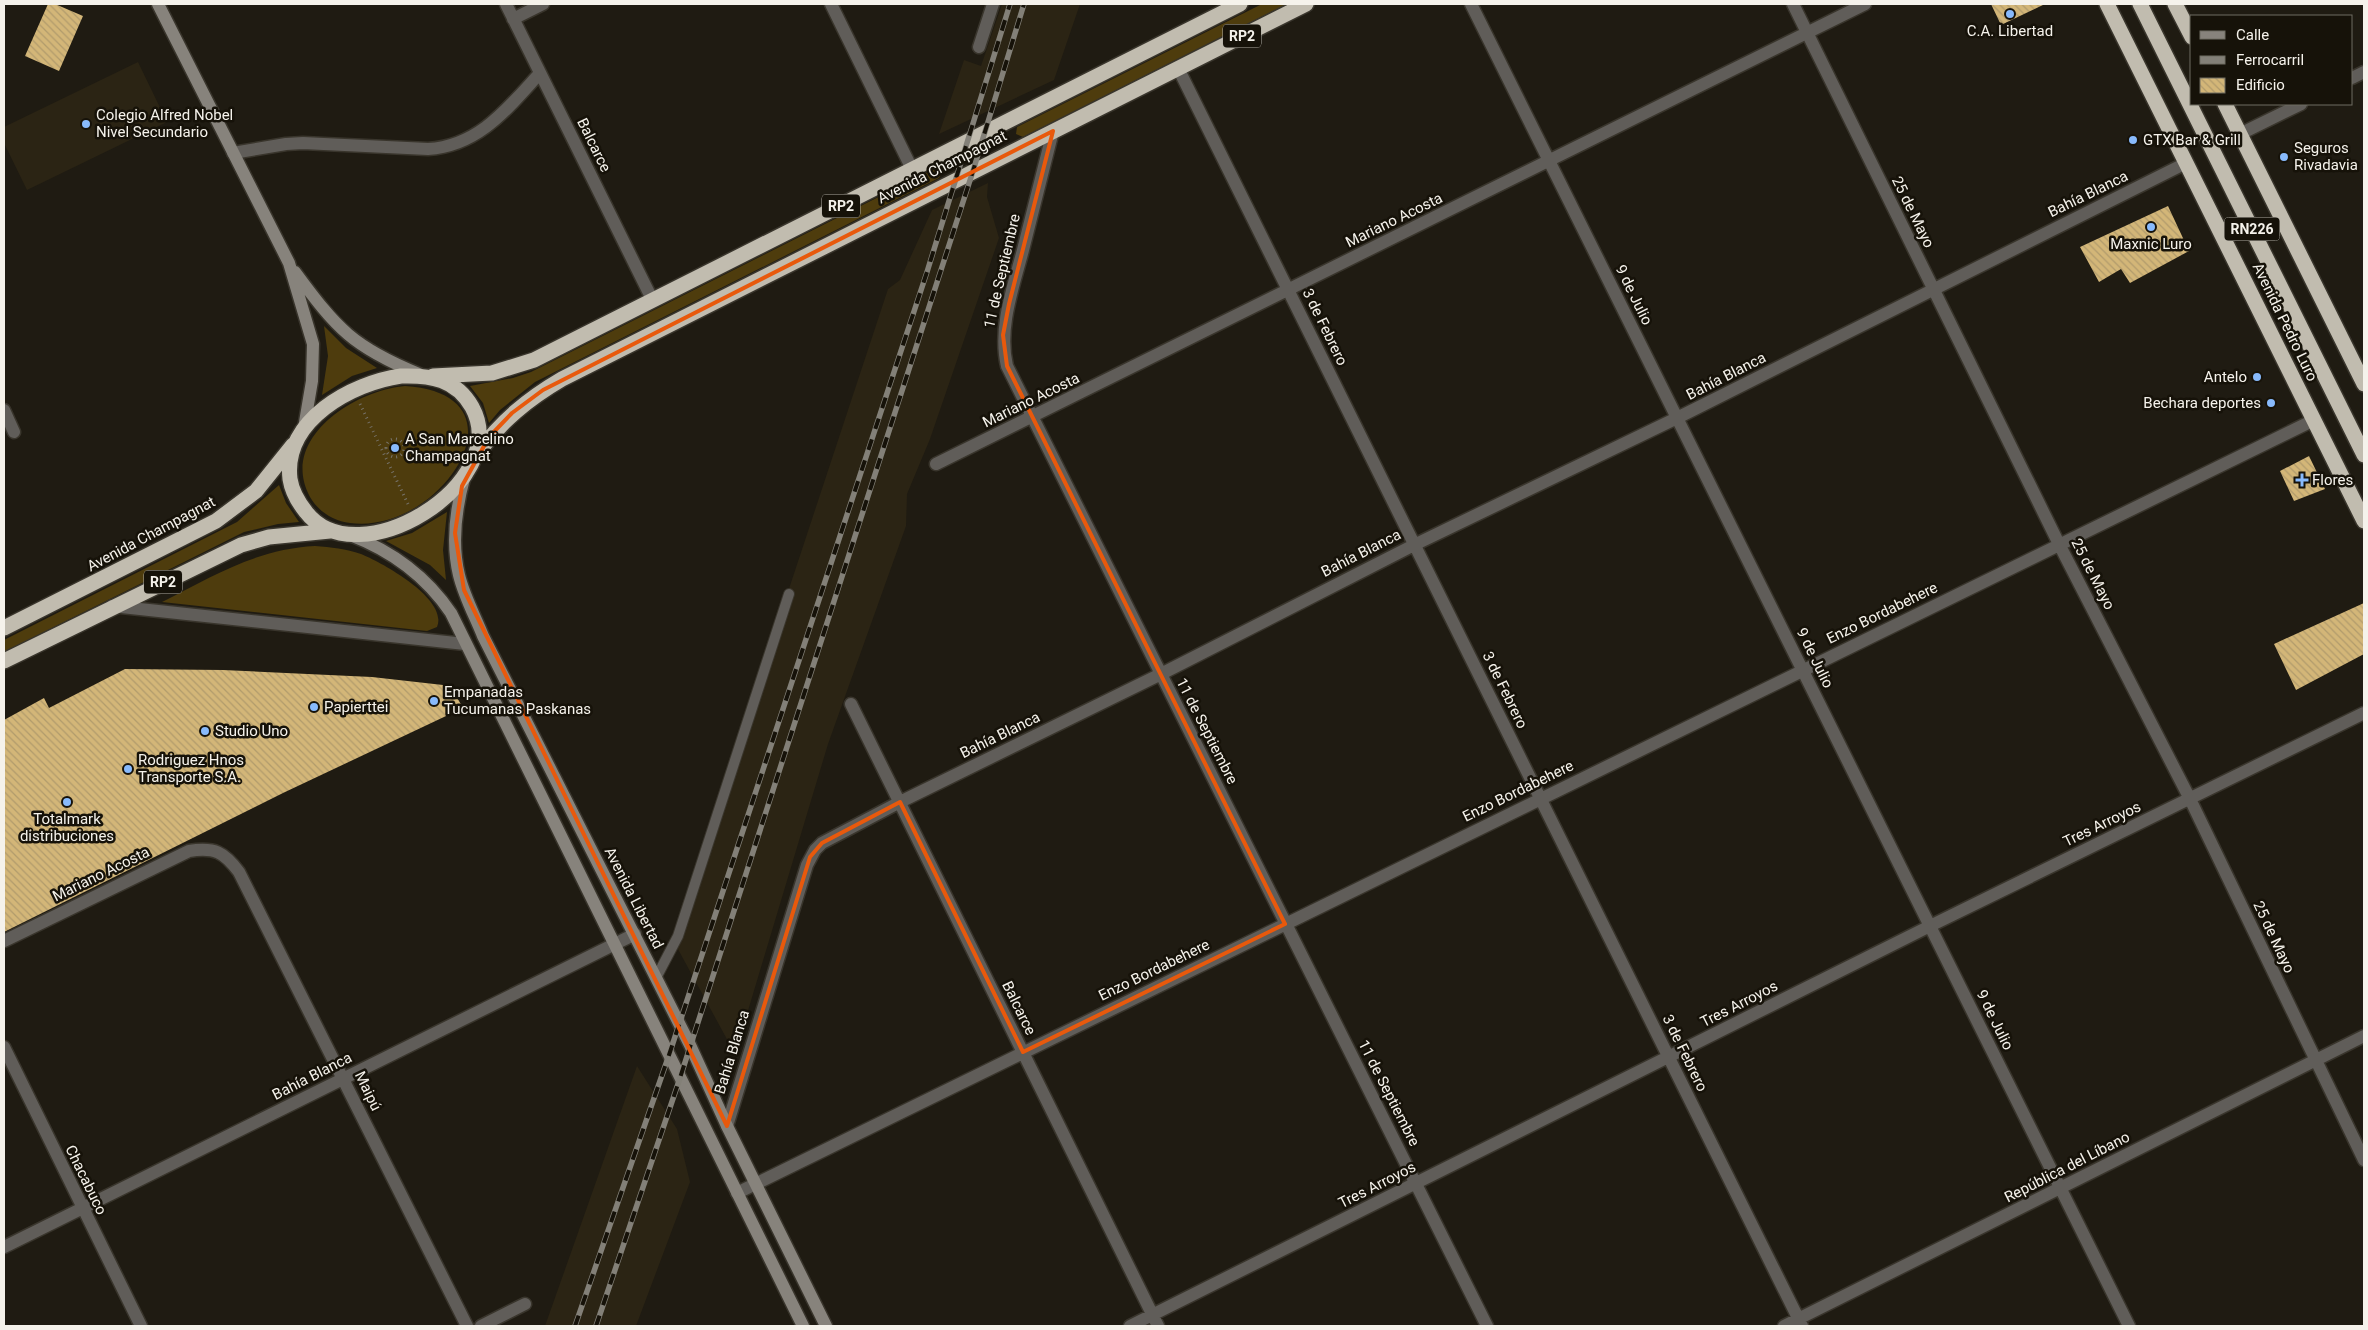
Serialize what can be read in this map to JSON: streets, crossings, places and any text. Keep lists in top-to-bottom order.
{
  "streets": {
    "highway": [
      "RP2",
      "Avenida Champagnat",
      "RN226",
      "Avenida Pedro Luro"
    ],
    "main road": ["Avenida Libertad"],
    "street": [
      "Balcarce",
      "Bahía Blanca",
      "25 de Mayo",
      "Mariano Acosta",
      "11 de Septiembre",
      "9 de Julio",
      "3 de Febrero",
      "Enzo Bordabehere",
      "Tres Arroyos",
      "Maipú",
      "República del Líbano",
      "Chacabuco"
    ]
  },
  "crossings": [
    ["RP2", "Avenida Champagnat"],
    ["RP2", "Avenida Libertad"],
    ["Balcarce", "Avenida Champagnat"],
    ["Balcarce", "Bahía Blanca"],
    ["Balcarce", "Enzo Bordabehere"],
    ["Balcarce", "Tres Arroyos"],
    ["Avenida Champagnat", "11 de Septiembre"],
    ["Avenida Champagnat", "3 de Febrero"],
    ["Bahía Blanca", "25 de Mayo"],
    ["Bahía Blanca", "11 de Septiembre"],
    ["Bahía Blanca", "9 de Julio"],
    ["Bahía Blanca", "Avenida Pedro Luro"],
    ["Bahía Blanca", "3 de Febrero"],
    ["Bahía Blanca", "Avenida Libertad"],
    ["Bahía Blanca", "Maipú"],
    ["Bahía Blanca", "Chacabuco"],
    ["25 de Mayo", "Mariano Acosta"],
    ["25 de Mayo", "Enzo Bordabehere"],
    ["25 de Mayo", "Tres Arroyos"],
    ["25 de Mayo", "República del Líbano"],
    ["Mariano Acosta", "11 de Septiembre"],
    ["Mariano Acosta", "9 de Julio"],
    ["Mariano Acosta", "3 de Febrero"],
    ["Mariano Acosta", "Maipú"],
    ["11 de Septiembre", "Enzo Bordabehere"],
    ["11 de Septiembre", "Tres Arroyos"],
    ["9 de Julio", "Enzo Bordabehere"],
    ["9 de Julio", "Tres Arroyos"],
    ["9 de Julio", "República del Líbano"],
    ["Avenida Pedro Luro", "Enzo Bordabehere"],
    ["3 de Febrero", "Enzo Bordabehere"],
    ["3 de Febrero", "Tres Arroyos"],
    ["3 de Febrero", "República del Líbano"],
    ["Enzo Bordabehere", "Avenida Libertad"]
  ],
  "places": {
    "other": [
      "C.A. Libertad",
      "Colegio Alfred Nobel Nivel Secundario",
      "GTX Bar & Grill",
      "Seguros Rivadavia",
      "Maxnic Luro",
      "Antelo",
      "Bechara deportes",
      "A San Marcelino Champagnat",
      "Empanadas Tucumanas Paskanas",
      "Papierttei",
      "Studio Uno",
      "Rodriguez Hnos Transporte S.A.",
      "Totalmark distribuciones"
    ],
    "health": ["Flores"]
  },
  "legend": ["Calle", "Ferrocarril", "Edificio"]
}
